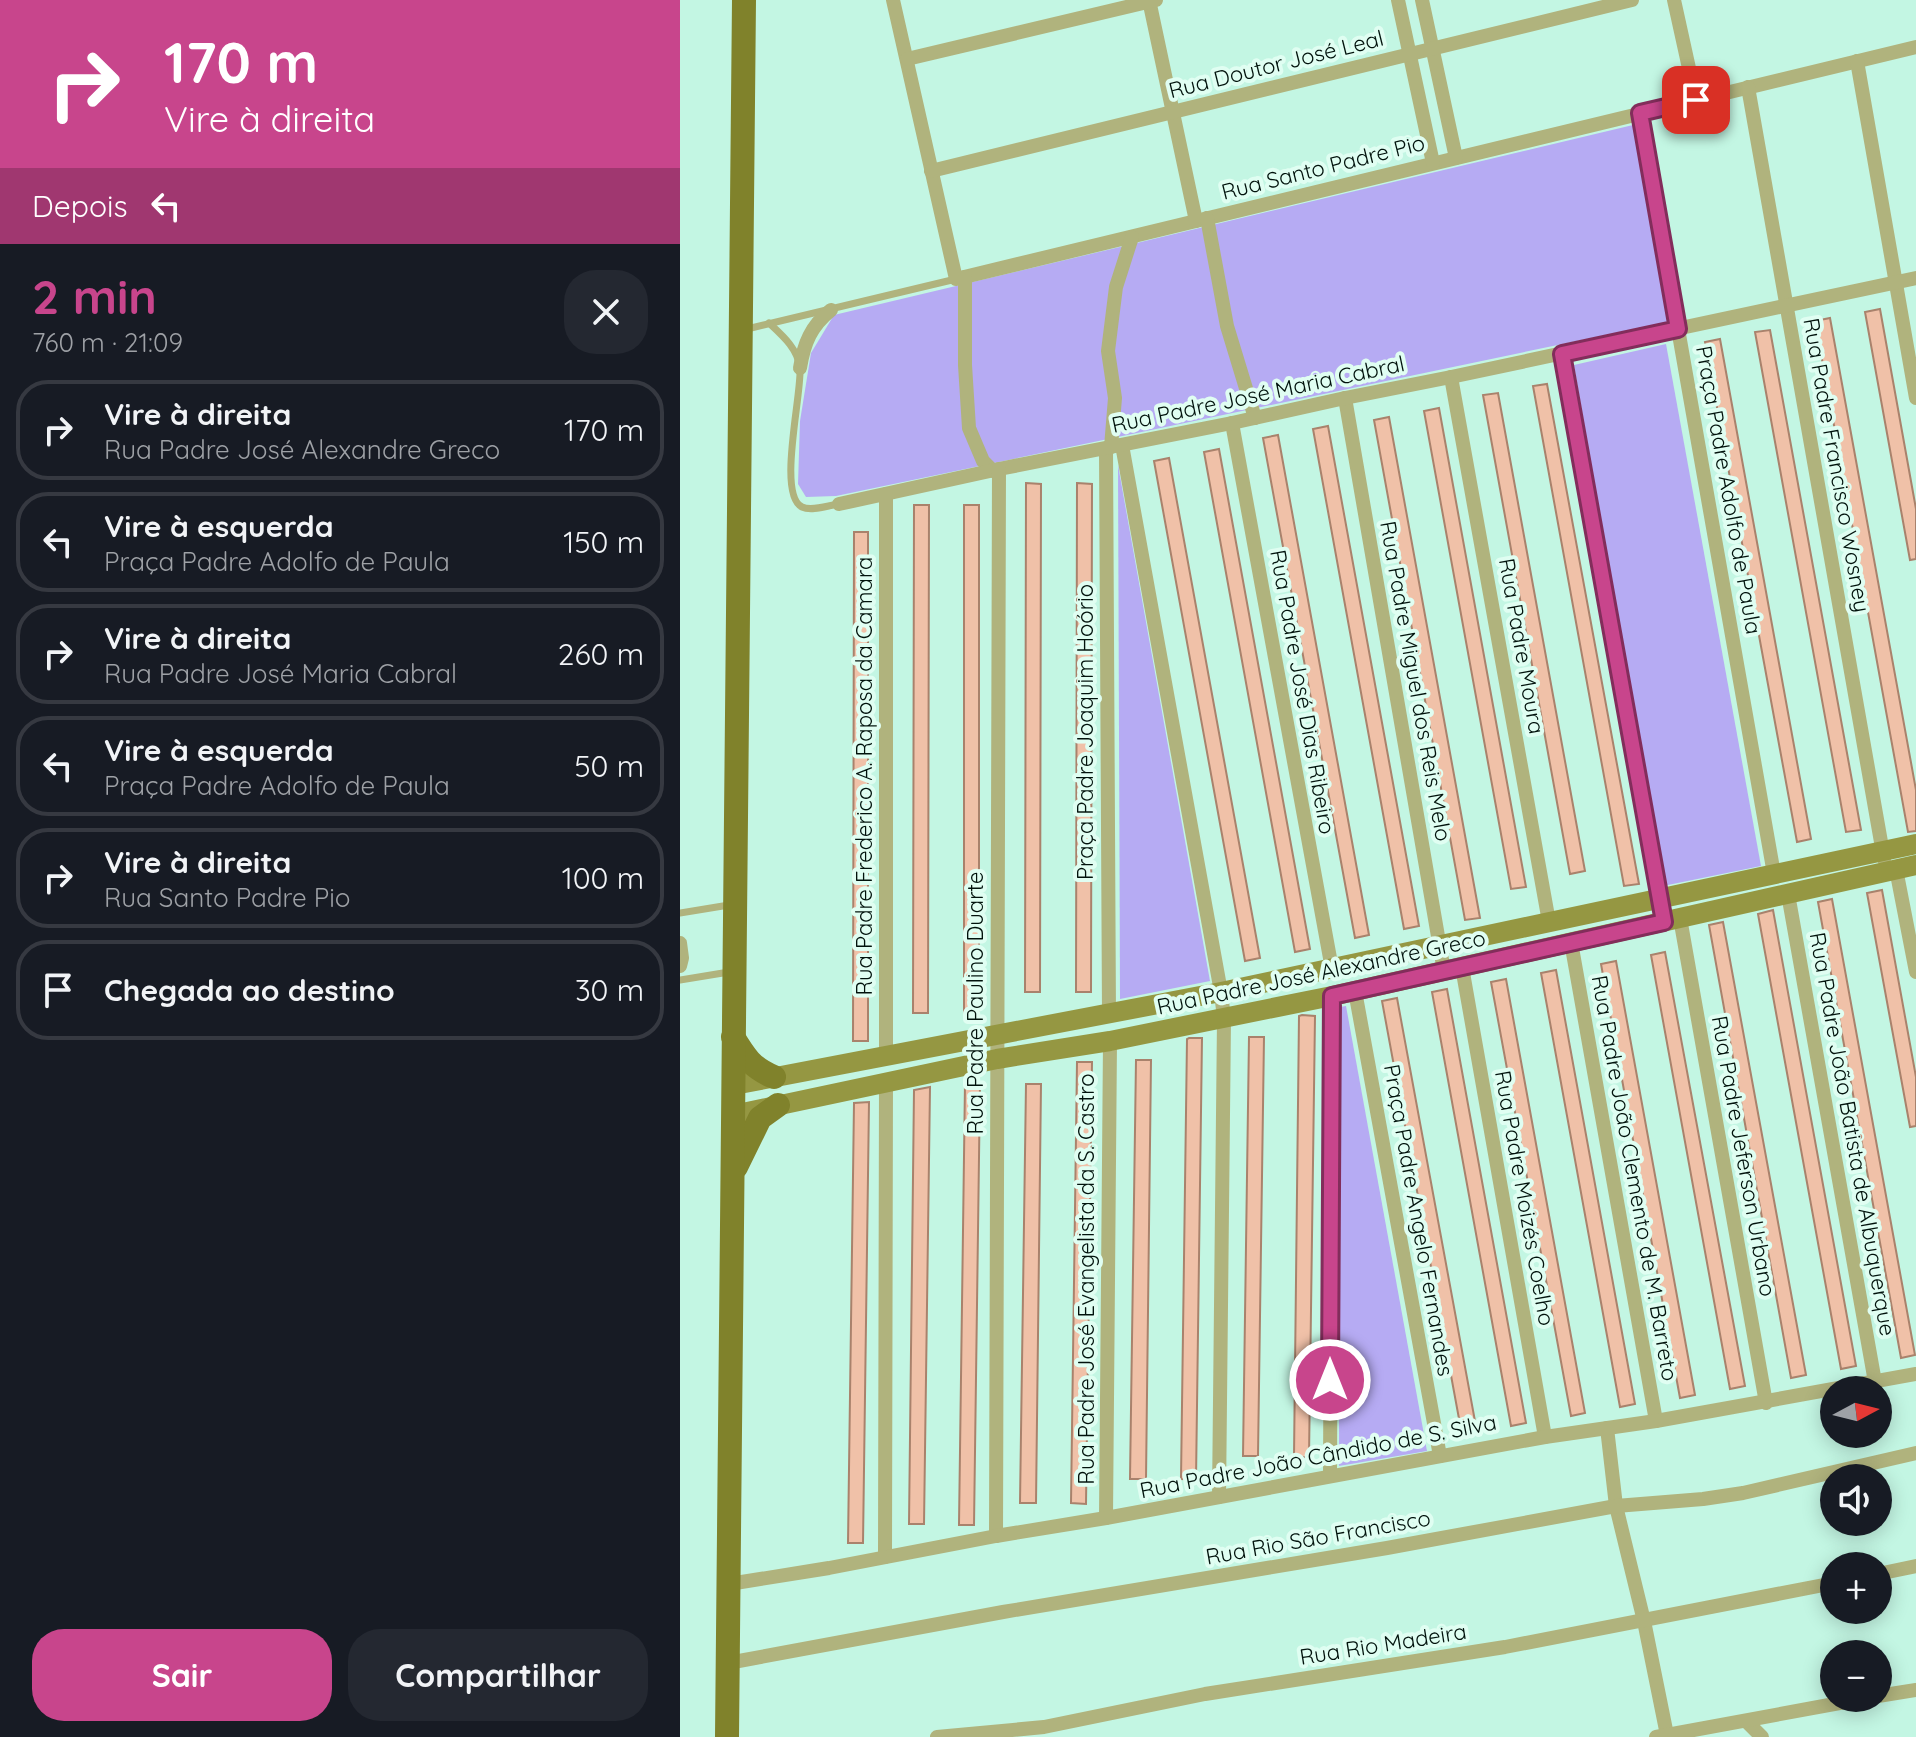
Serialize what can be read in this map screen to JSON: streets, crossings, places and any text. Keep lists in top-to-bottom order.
{
  "streets": {
    "street": [
      "Rua Doutor José Leal",
      "Rua Santo Padre Pio",
      "Rua Padre José Maria Cabral",
      "Rua Padre Francisco Wosney",
      "Praça Padre Adolfo de Paula",
      "Rua Padre Moura",
      "Rua Padre Miguel dos Reis Melo",
      "Rua Padre José Dias Ribeiro",
      "Praça Padre Joaquim Hoório",
      "Rua Padre Frederico A. Raposa da Camara",
      "Rua Padre José Alexandre Greco",
      "Rua Padre Paulino Duarte",
      "Rua Padre João Batista de Albuquerque",
      "Rua Padre Jeferson Urbano",
      "Rua Padre João Clemento de M. Barreto",
      "Rua Padre Moizés Coelho",
      "Praça Padre Angelo Fernandes",
      "Rua Padre José Evangelista da S. Castro",
      "Rua Padre João Cândido de S. Silva",
      "Rua Rio São Francisco",
      "Rua Rio Madeira"
    ]
  },
  "crossings": [
    ["Rua Santo Padre Pio", "Rua Padre Francisco Wosney"],
    ["Rua Santo Padre Pio", "Praça Padre Adolfo de Paula"],
    ["Rua Padre José Maria Cabral", "Rua Padre Francisco Wosney"],
    ["Rua Padre José Maria Cabral", "Praça Padre Adolfo de Paula"],
    ["Rua Padre José Maria Cabral", "Rua Padre Moura"],
    ["Rua Padre José Maria Cabral", "Rua Padre Miguel dos Reis Melo"],
    ["Rua Padre José Maria Cabral", "Rua Padre José Dias Ribeiro"],
    ["Rua Padre José Maria Cabral", "Praça Padre Joaquim Hoório"],
    ["Rua Padre José Maria Cabral", "Rua Padre Frederico A. Raposa da Camara"],
    ["Rua Padre José Maria Cabral", "Rua Padre Paulino Duarte"],
    ["Rua Padre Francisco Wosney", "Rua Padre José Alexandre Greco"],
    ["Praça Padre Adolfo de Paula", "Rua Padre José Alexandre Greco"],
    ["Rua Padre Moura", "Rua Padre José Alexandre Greco"],
    ["Rua Padre Miguel dos Reis Melo", "Rua Padre José Alexandre Greco"],
    ["Rua Padre Miguel dos Reis Melo", "Rua Padre Moizés Coelho"],
    ["Rua Padre José Dias Ribeiro", "Rua Padre José Alexandre Greco"],
    ["Praça Padre Joaquim Hoório", "Rua Padre José Alexandre Greco"],
    ["Rua Padre Frederico A. Raposa da Camara", "Rua Padre José Alexandre Greco"],
    ["Rua Padre José Alexandre Greco", "Rua Padre Paulino Duarte"],
    ["Rua Padre José Alexandre Greco", "Rua Padre João Batista de Albuquerque"],
    ["Rua Padre José Alexandre Greco", "Rua Padre Jeferson Urbano"],
    ["Rua Padre José Alexandre Greco", "Rua Padre João Clemento de M. Barreto"],
    ["Rua Padre José Alexandre Greco", "Rua Padre Moizés Coelho"],
    ["Rua Padre José Alexandre Greco", "Praça Padre Angelo Fernandes"],
    ["Rua Padre José Alexandre Greco", "Rua Padre José Evangelista da S. Castro"],
    ["Rua Padre Paulino Duarte", "Rua Padre João Cândido de S. Silva"],
    ["Rua Padre Jeferson Urbano", "Rua Padre João Cândido de S. Silva"],
    ["Rua Padre João Clemento de M. Barreto", "Rua Padre João Cândido de S. Silva"],
    ["Rua Padre Moizés Coelho", "Rua Padre João Cândido de S. Silva"],
    ["Praça Padre Angelo Fernandes", "Rua Padre João Cândido de S. Silva"],
    ["Rua Padre José Evangelista da S. Castro", "Rua Padre João Cândido de S. Silva"]
  ],
  "north": "right",
  "page": {
    "turn": ["170 m", "Vire à direita"],
    "then": "Depois",
    "heading": ["2 min", "760 m · 21:09"],
    "list": [
      {
        "name": "Vire à direita",
        "note": "Rua Padre José Alexandre Greco",
        "value": "170 m"
      },
      {
        "name": "Vire à esquerda",
        "note": "Praça Padre Adolfo de Paula",
        "value": "150 m"
      },
      {
        "name": "Vire à direita",
        "note": "Rua Padre José Maria Cabral",
        "value": "260 m"
      },
      {
        "name": "Vire à esquerda",
        "note": "Praça Padre Adolfo de Paula",
        "value": "50 m"
      },
      {
        "name": "Vire à direita",
        "note": "Rua Santo Padre Pio",
        "value": "100 m"
      },
      {
        "name": "Chegada ao destino",
        "value": "30 m"
      }
    ],
    "map_buttons": ["+", "−"],
    "buttons": ["Sair", "Compartilhar"]
  }
}
